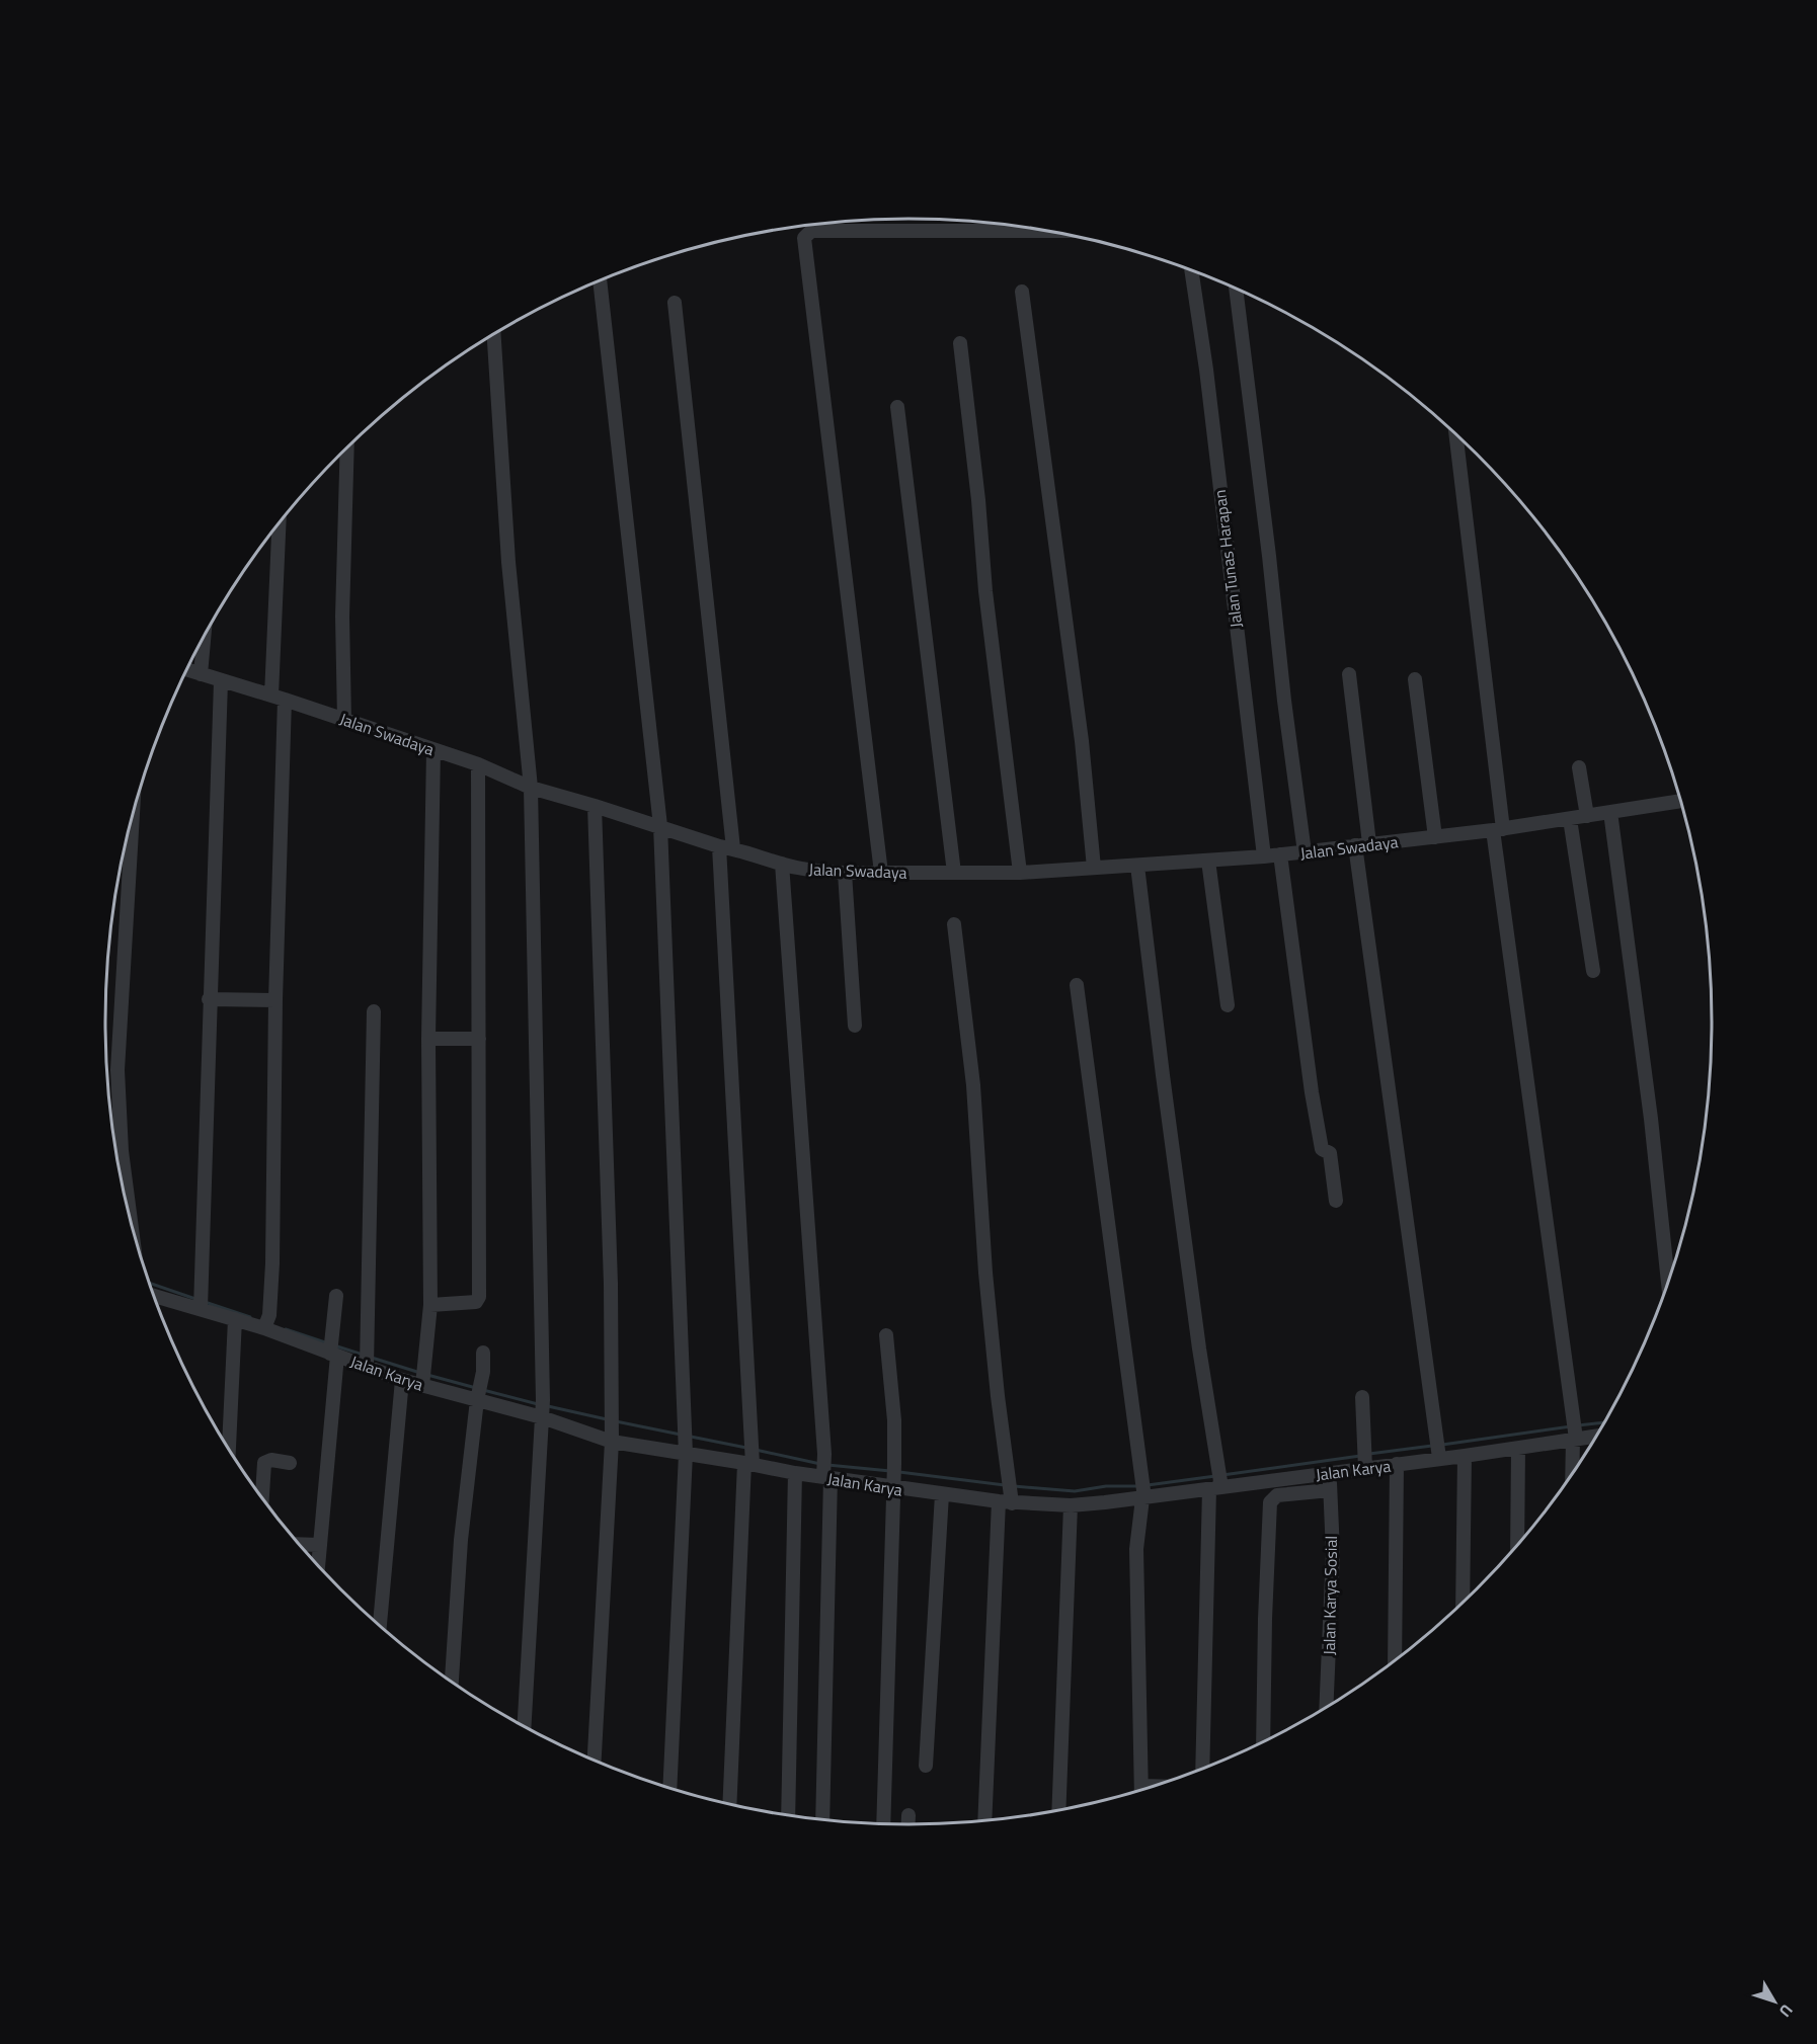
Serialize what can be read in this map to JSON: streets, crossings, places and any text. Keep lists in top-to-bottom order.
{
  "streets": {
    "street": [
      "Jalan Tunas Harapan",
      "Jalan Swadaya",
      "Jalan Karya",
      "Jalan Karya Sosial"
    ]
  },
  "crossings": [
    ["Jalan Tunas Harapan", "Jalan Swadaya"],
    ["Jalan Karya", "Jalan Karya Sosial"]
  ],
  "north": "bottom right"
}
